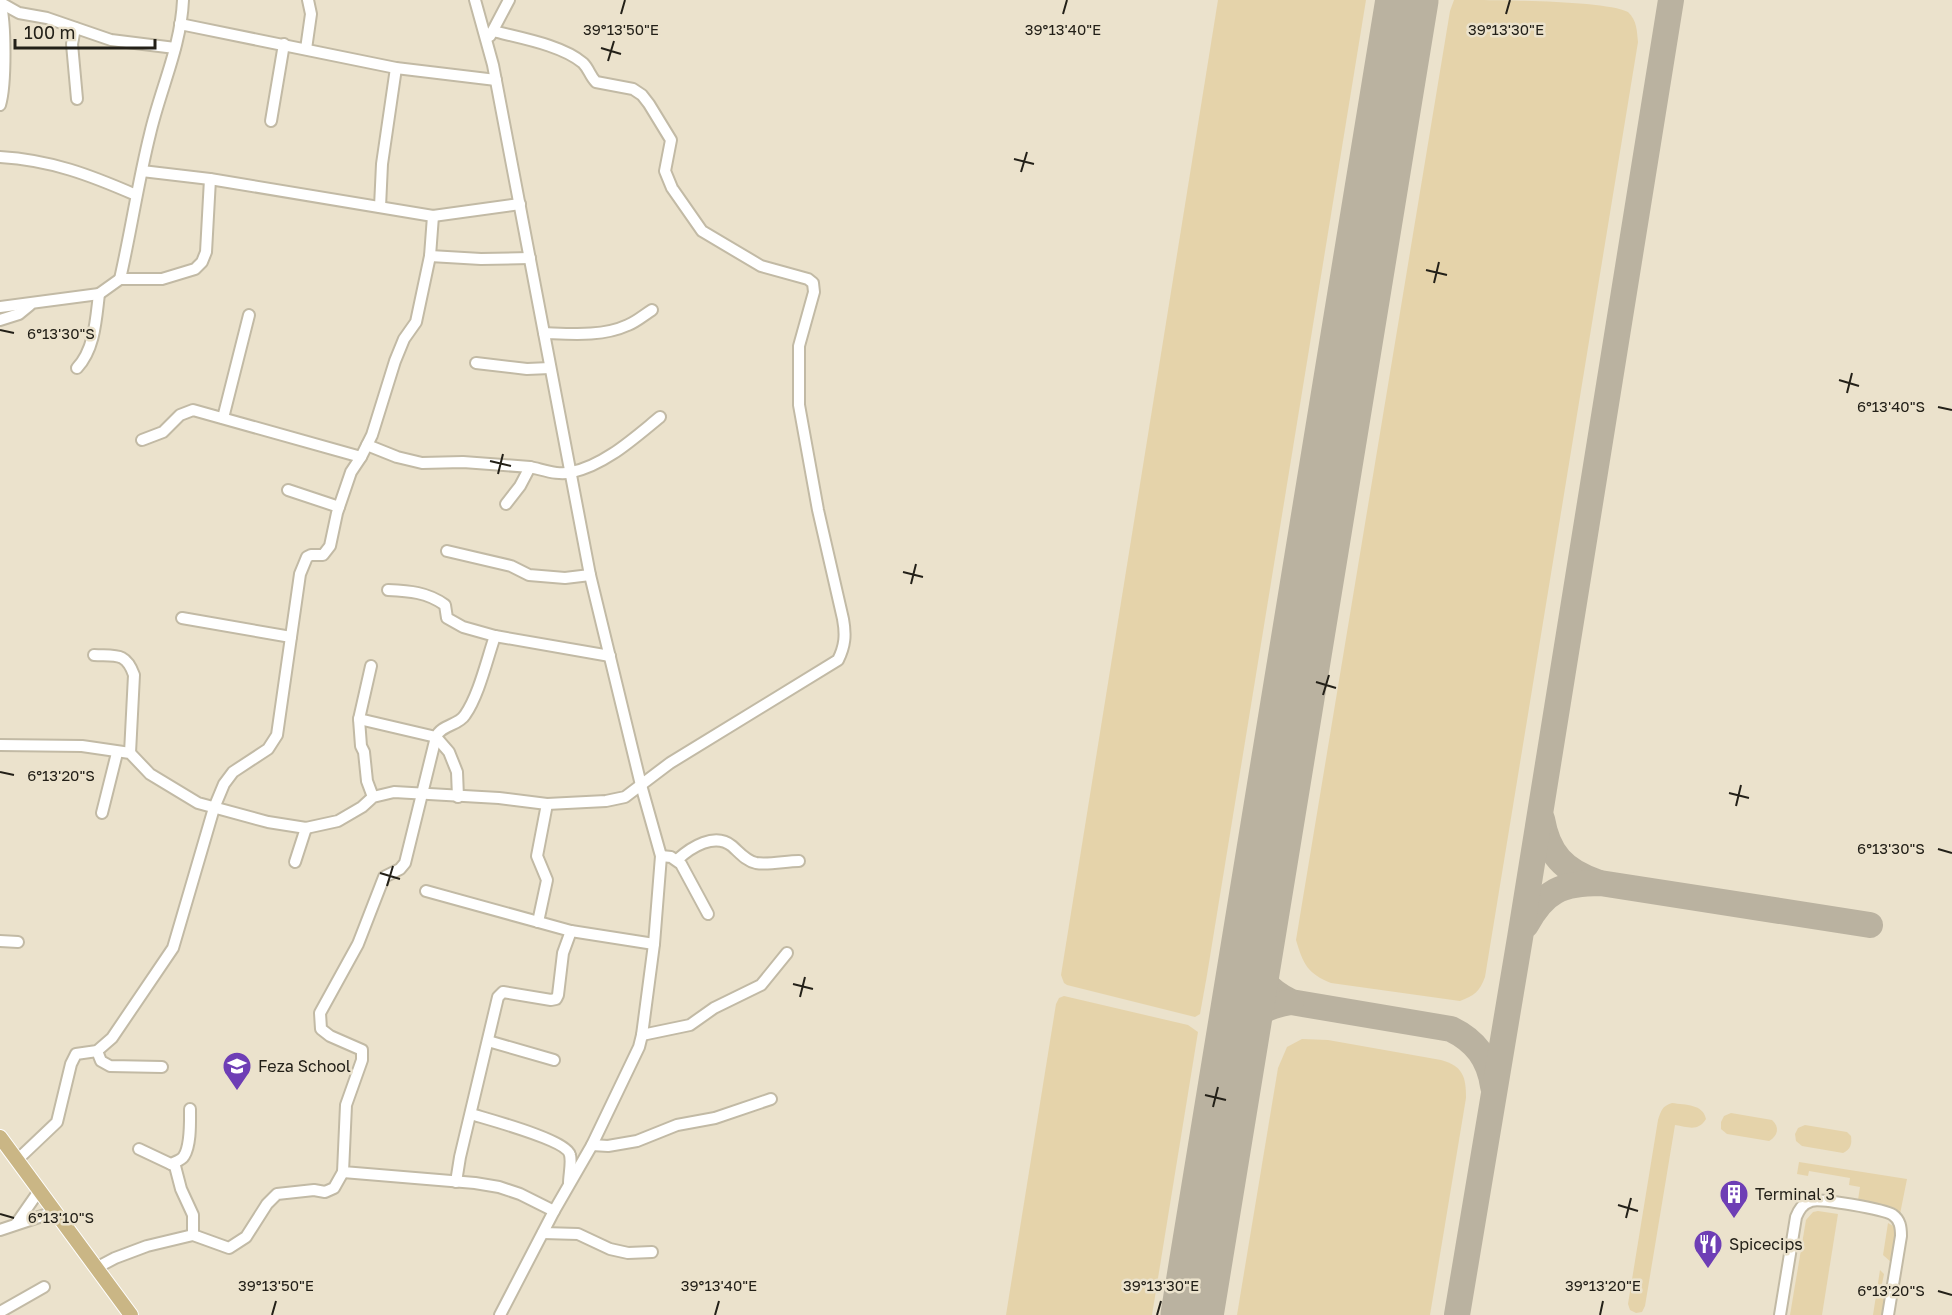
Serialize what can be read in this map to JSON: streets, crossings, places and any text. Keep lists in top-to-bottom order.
{
  "places": {
    "school or university": ["Feza School"],
    "building": ["Terminal 3"],
    "restaurant": ["Spicecips"]
  },
  "scale_bar": "100 m",
  "coordinates": [
    "39°13'50\"E",
    "39°13'40\"E",
    "39°13'30\"E",
    "6°13'30\"S",
    "6°13'40\"S",
    "6°13'20\"S",
    "6°13'10\"S",
    "39°13'20\"E"
  ]
}
